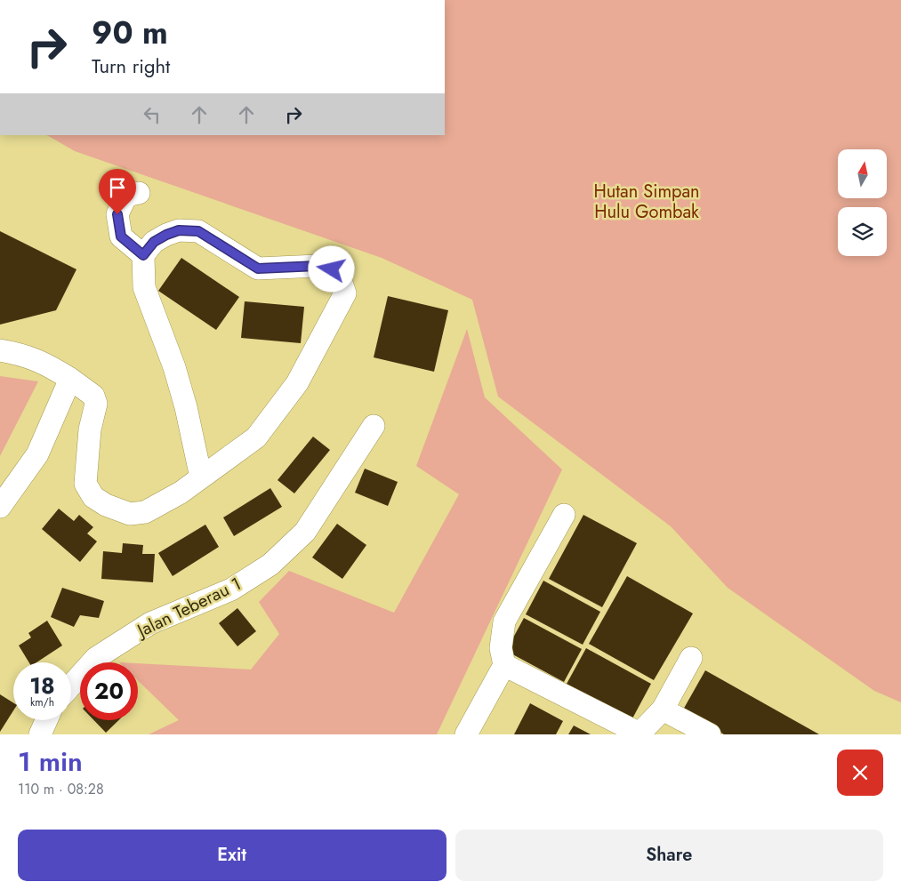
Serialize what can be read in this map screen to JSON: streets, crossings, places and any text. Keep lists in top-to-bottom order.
{
  "streets": {
    "street": ["Jalan Teberau 1"]
  },
  "parks": ["Hutan Simpan Hulu Gombak"],
  "north": "top",
  "page": {
    "turn": ["90 m", "Turn right"],
    "speed": "18 km/h",
    "limit": "20",
    "heading": ["1 min", "110 m · 08:28"],
    "buttons": ["Exit", "Share"]
  }
}
